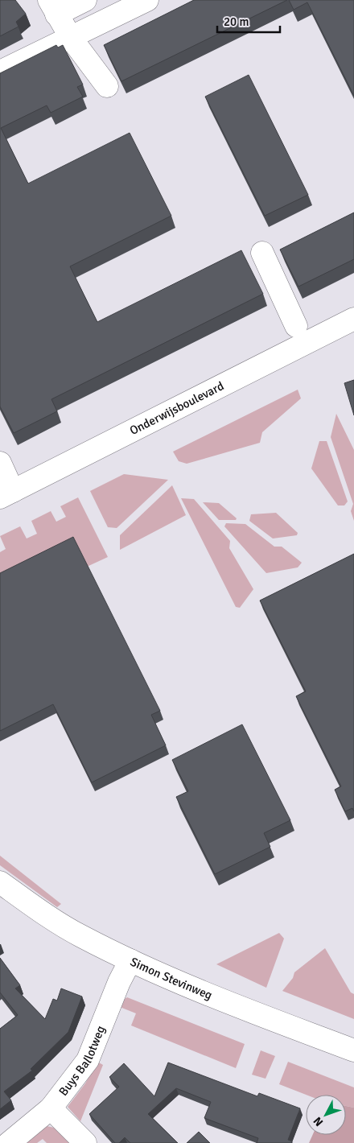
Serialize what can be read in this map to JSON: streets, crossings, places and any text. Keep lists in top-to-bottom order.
{
  "streets": {
    "street": ["Onderwijsboulevard", "Simon Stevinweg", "Buys Ballotweg"]
  },
  "crossings": [
    ["Simon Stevinweg", "Buys Ballotweg"]
  ],
  "scale_bar": "20 m",
  "north": "bottom left"
}
